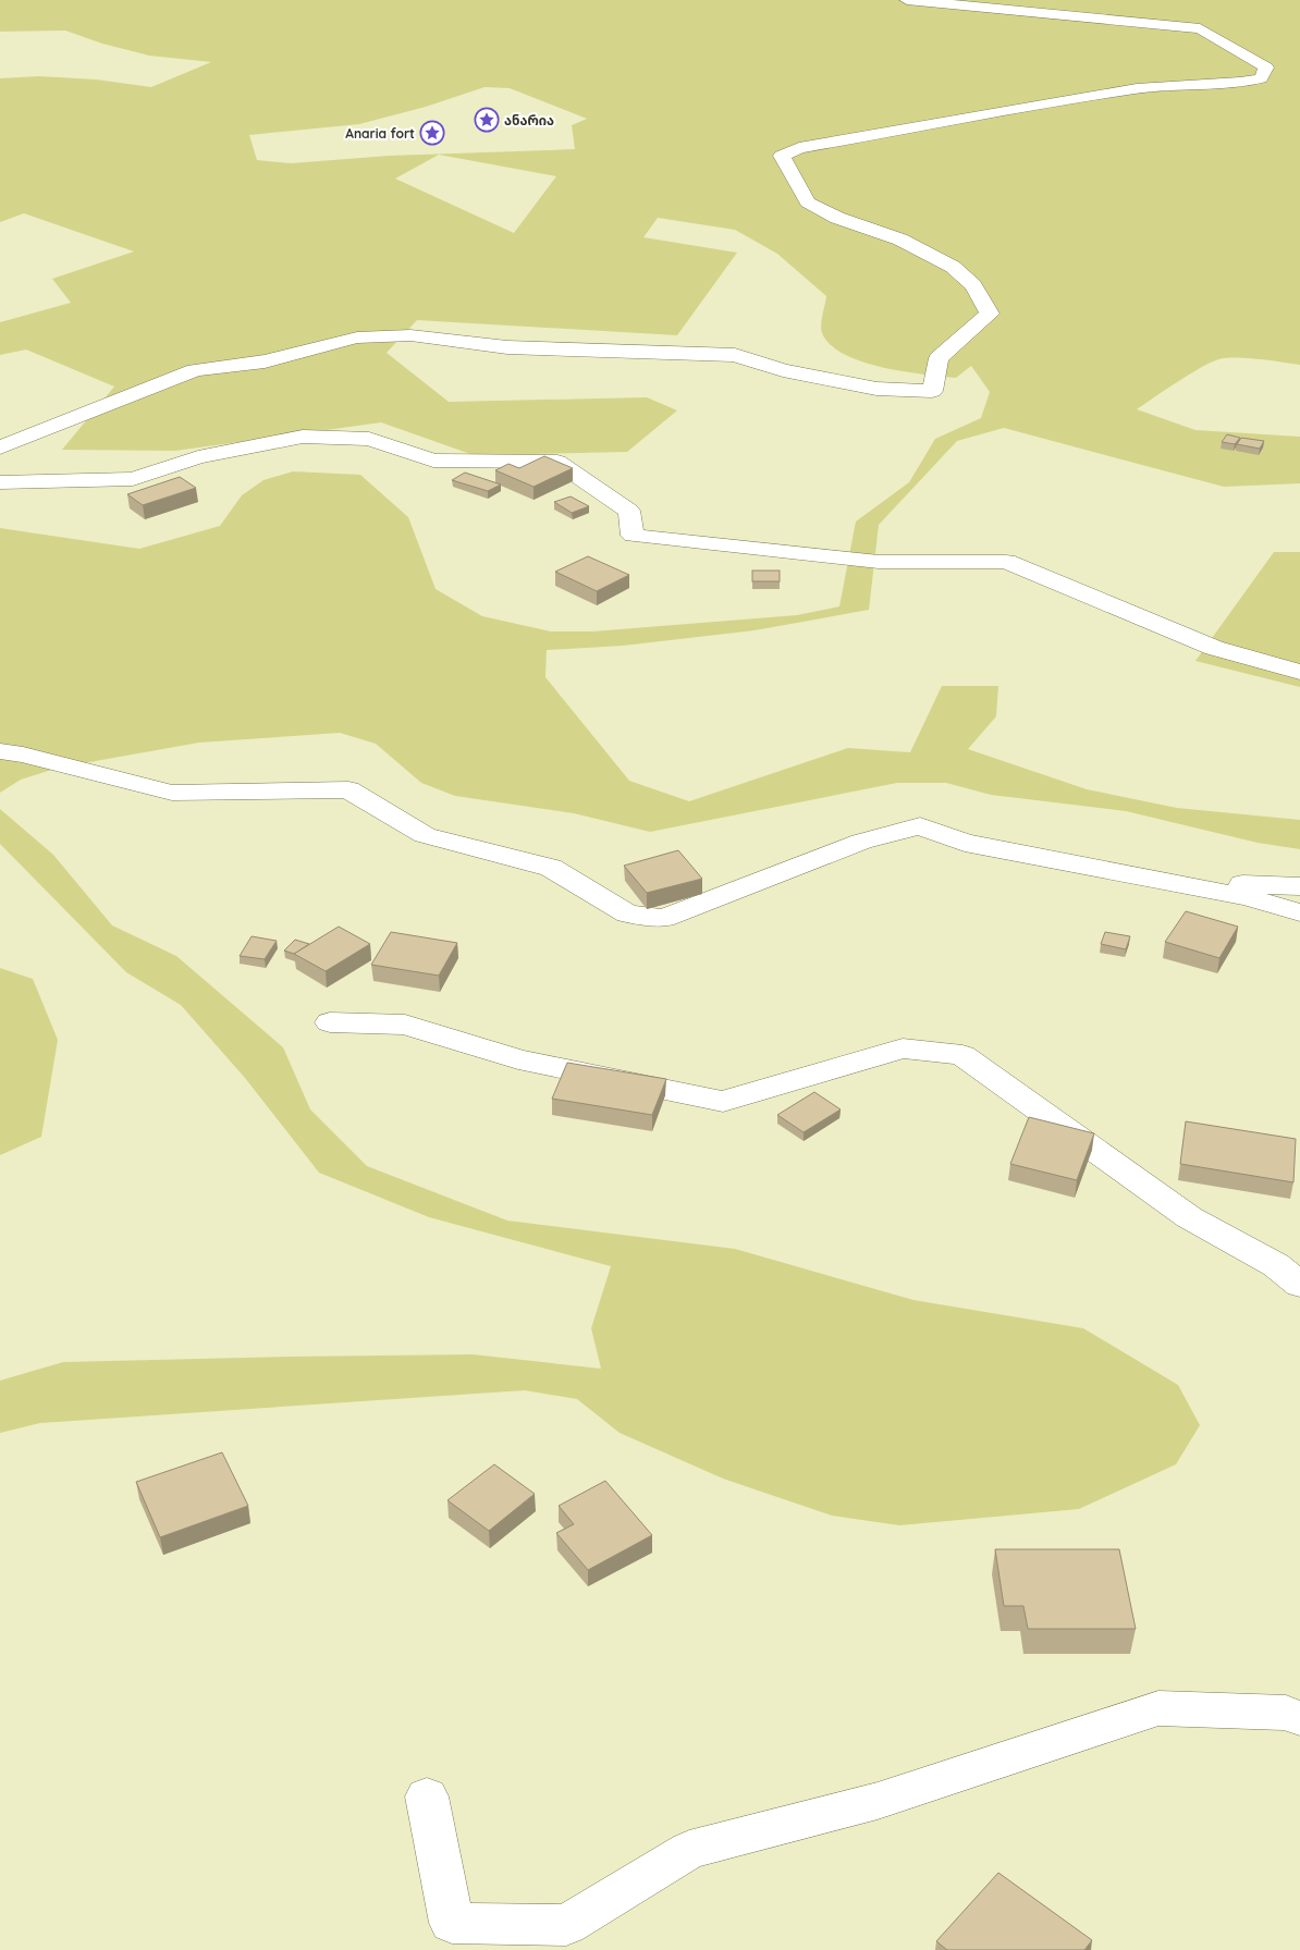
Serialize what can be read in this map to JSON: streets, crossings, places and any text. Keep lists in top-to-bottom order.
{
  "places": {
    "place": ["ანარია", "Anaria fort"]
  }
}
